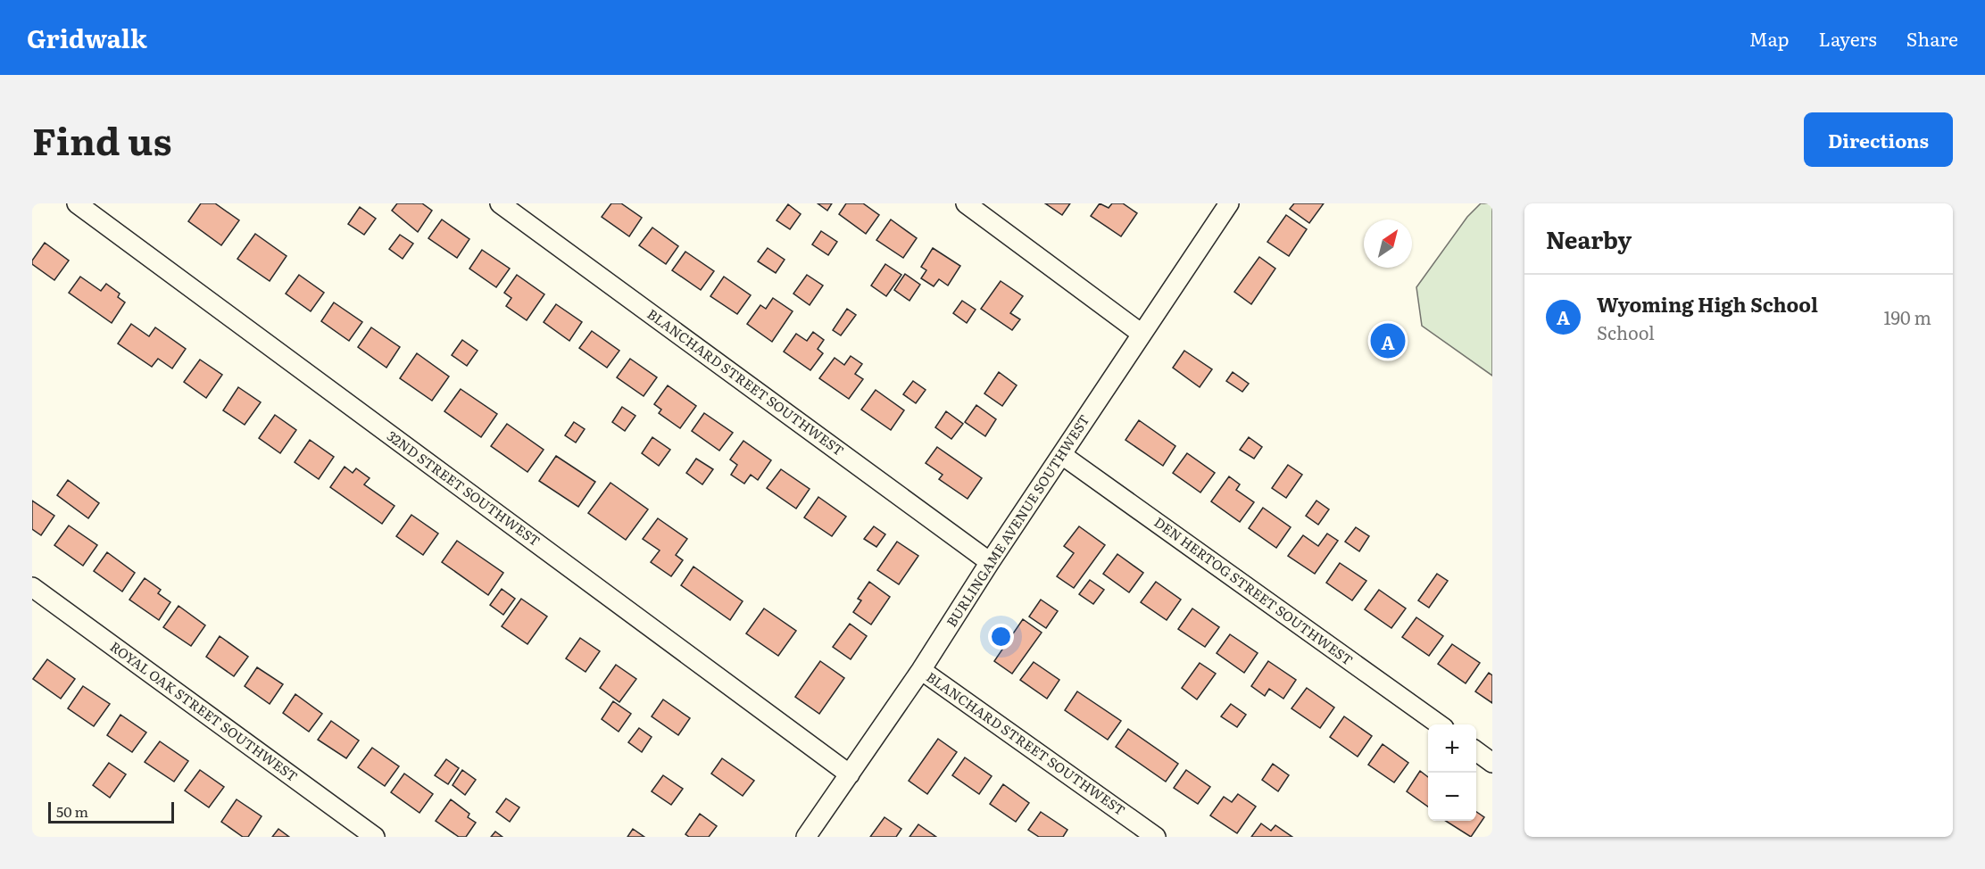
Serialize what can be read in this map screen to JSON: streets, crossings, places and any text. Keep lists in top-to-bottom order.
{
  "streets": {
    "street": [
      "BLANCHARD STREET SOUTHWEST",
      "32ND STREET SOUTHWEST",
      "BURLINGAME AVENUE SOUTHWEST",
      "DEN HERTOG STREET SOUTHWEST",
      "ROYAL OAK STREET SOUTHWEST"
    ]
  },
  "crossings": [
    ["BLANCHARD STREET SOUTHWEST", "BURLINGAME AVENUE SOUTHWEST"],
    ["32ND STREET SOUTHWEST", "BURLINGAME AVENUE SOUTHWEST"],
    ["BURLINGAME AVENUE SOUTHWEST", "DEN HERTOG STREET SOUTHWEST"]
  ],
  "scale_bar": "50 m",
  "north": "top right",
  "page": {
    "header": "Gridwalk",
    "nav": ["Map", "Layers", "Share"],
    "title": "Find us",
    "buttons": "Directions",
    "heading": "Nearby",
    "list": [
      {
        "mark": "A",
        "name": "Wyoming High School",
        "note": "School",
        "value": "190 m"
      }
    ],
    "pins": "A",
    "map_buttons": ["+", "−"],
    "scale": "50 m"
  }
}
